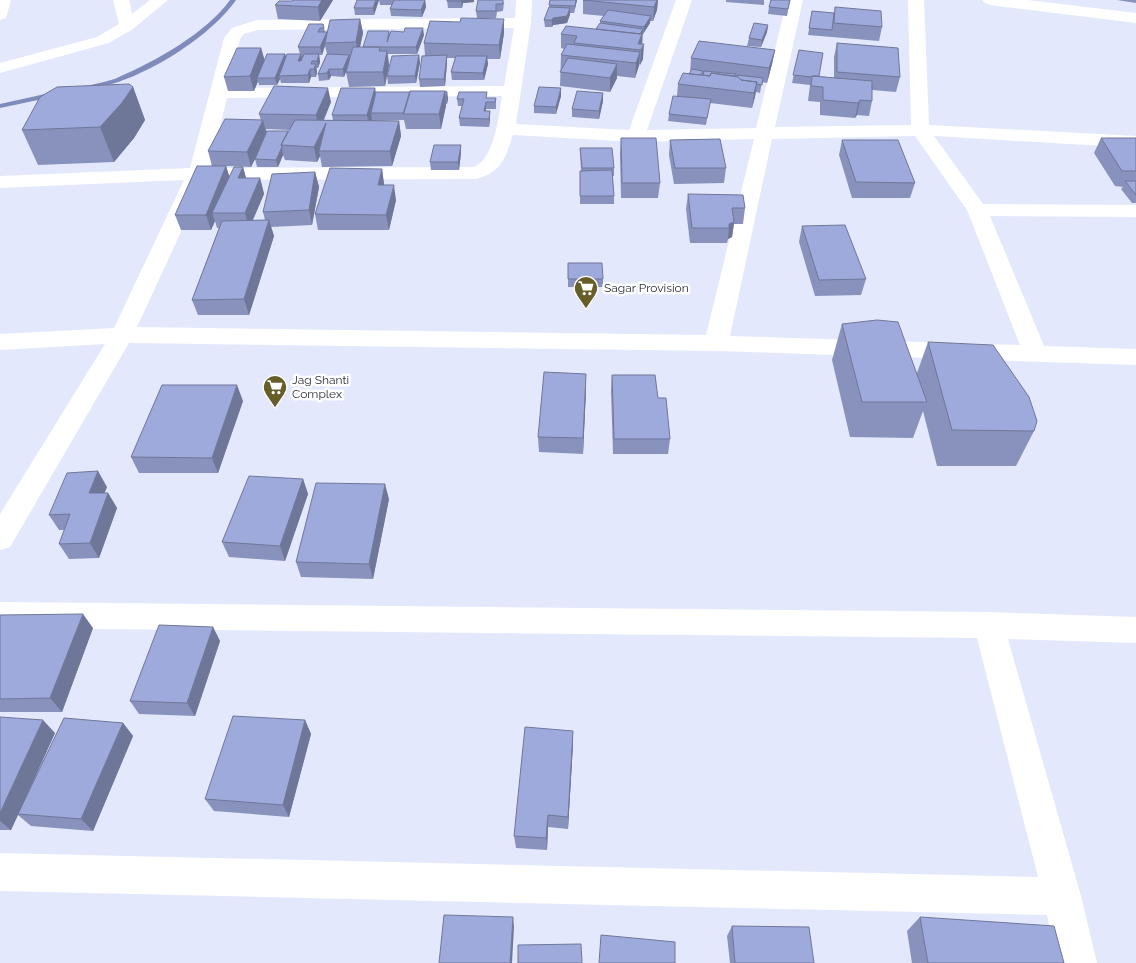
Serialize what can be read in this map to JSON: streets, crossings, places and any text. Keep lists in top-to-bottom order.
{
  "places": {
    "supermarket": ["Sagar Provision", "Jag Shanti Complex"]
  }
}
